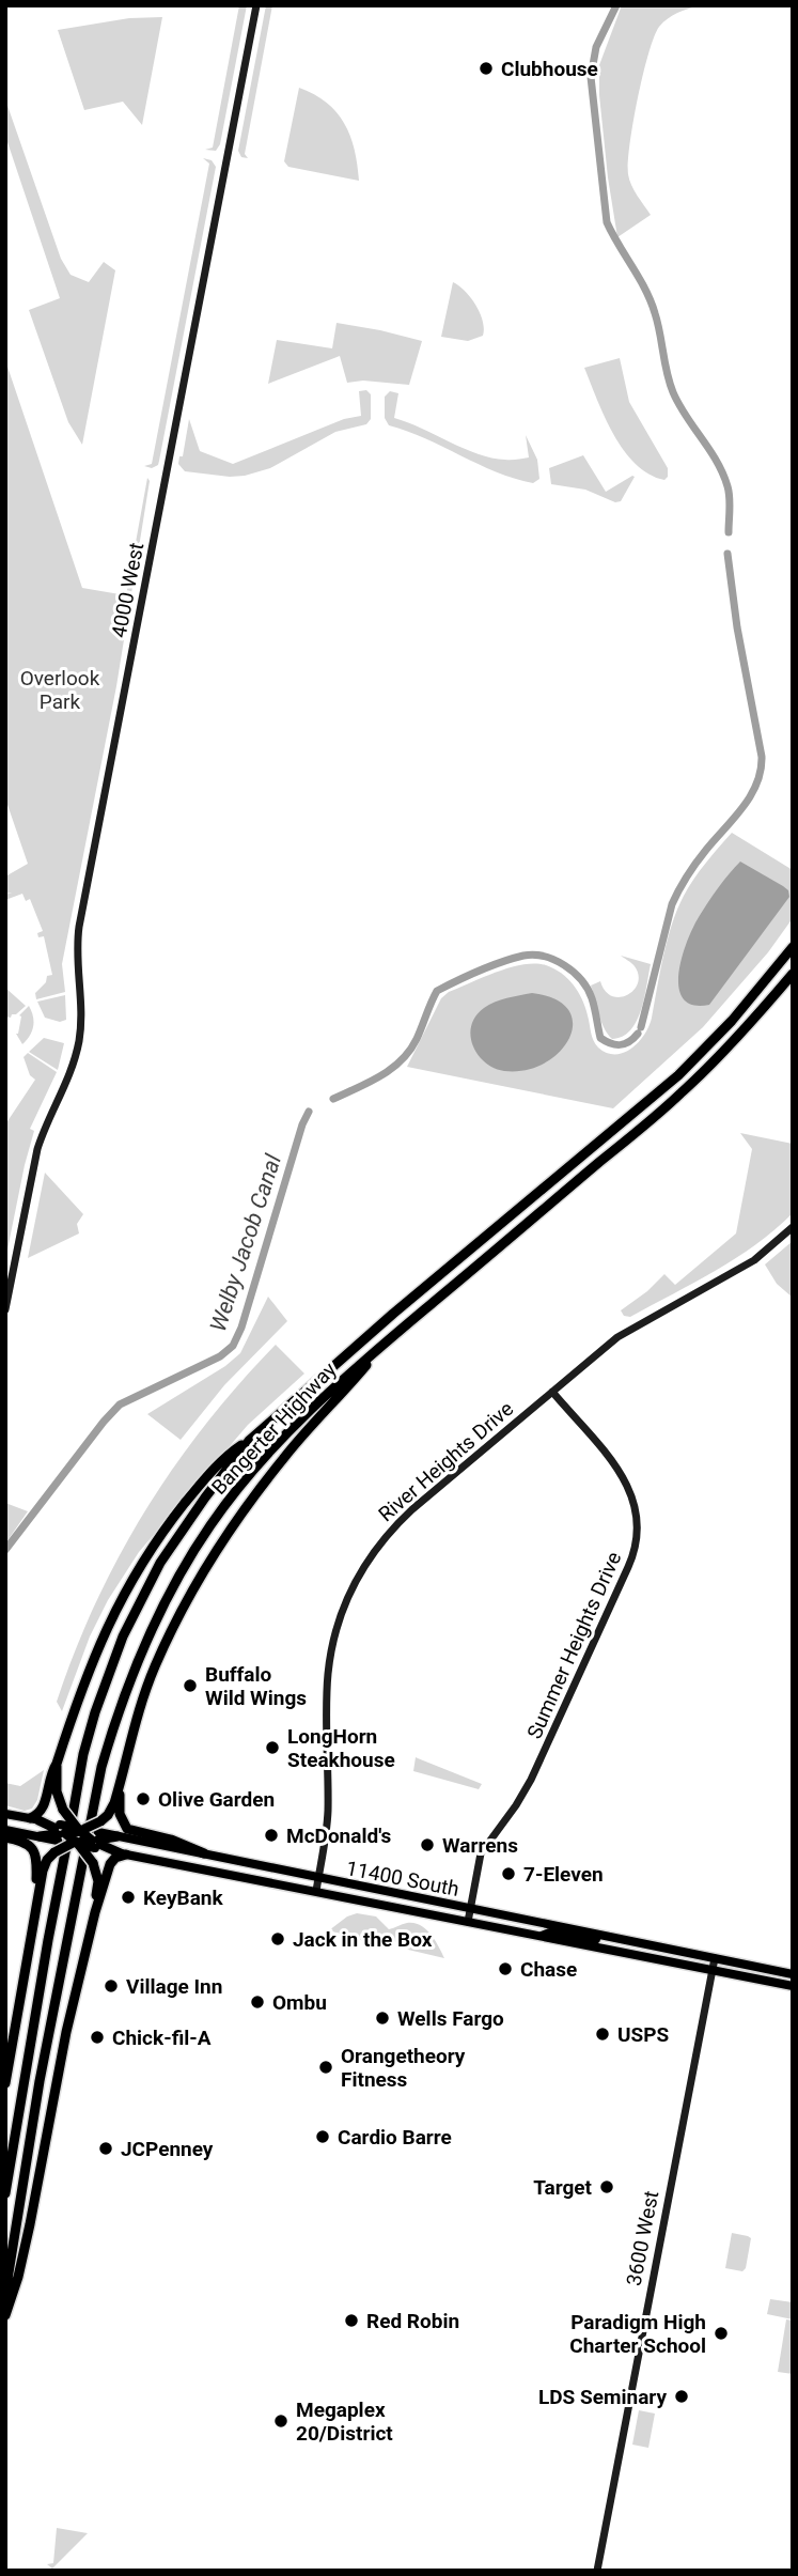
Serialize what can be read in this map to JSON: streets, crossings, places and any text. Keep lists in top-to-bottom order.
{
  "streets": {
    "highway": ["Bangerter Highway"],
    "main road": [
      "4000 West",
      "River Heights Drive",
      "Summer Heights Drive",
      "11400 South",
      "3600 West"
    ]
  },
  "crossings": [
    ["River Heights Drive", "Summer Heights Drive"],
    ["River Heights Drive", "11400 South"],
    ["Summer Heights Drive", "11400 South"],
    ["11400 South", "3600 West"]
  ],
  "water": ["Welby Jacob Canal"],
  "parks": ["Overlook Park"],
  "places": [
    "Clubhouse",
    "Buffalo Wild Wings",
    "LongHorn Steakhouse",
    "Olive Garden",
    "McDonald's",
    "Warrens",
    "7-Eleven",
    "KeyBank",
    "Jack in the Box",
    "Chase",
    "Village Inn",
    "Ombu",
    "Wells Fargo",
    "USPS",
    "Chick-fil-A",
    "Orangetheory Fitness",
    "Cardio Barre",
    "JCPenney",
    "Target",
    "Red Robin",
    "Paradigm High Charter School",
    "LDS Seminary",
    "Megaplex 20/District"
  ]
}
